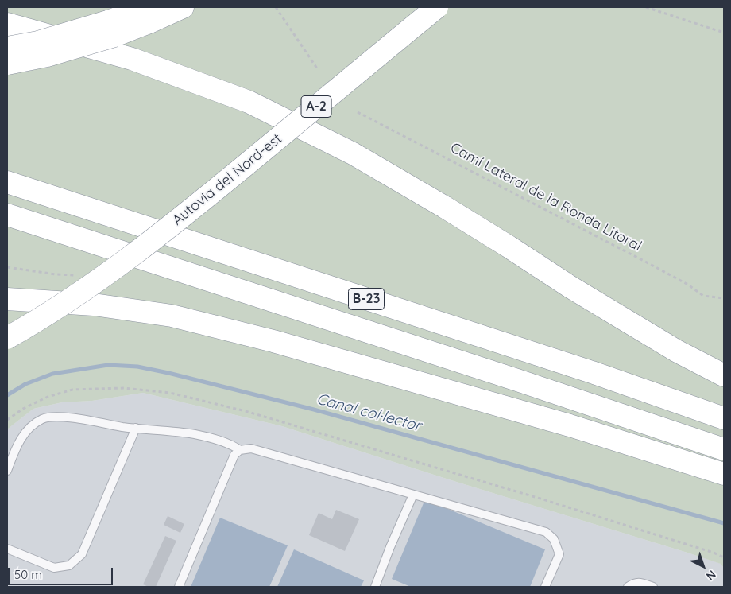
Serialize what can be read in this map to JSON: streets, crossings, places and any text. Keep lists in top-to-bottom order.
{
  "streets": {
    "highway": ["A-2", "Autovia del Nord-est", "B-23"],
    "path": ["Camí Lateral de la Ronda Litoral"]
  },
  "water": ["Canal col·lector"],
  "scale_bar": "50 m",
  "north": "bottom right"
}
